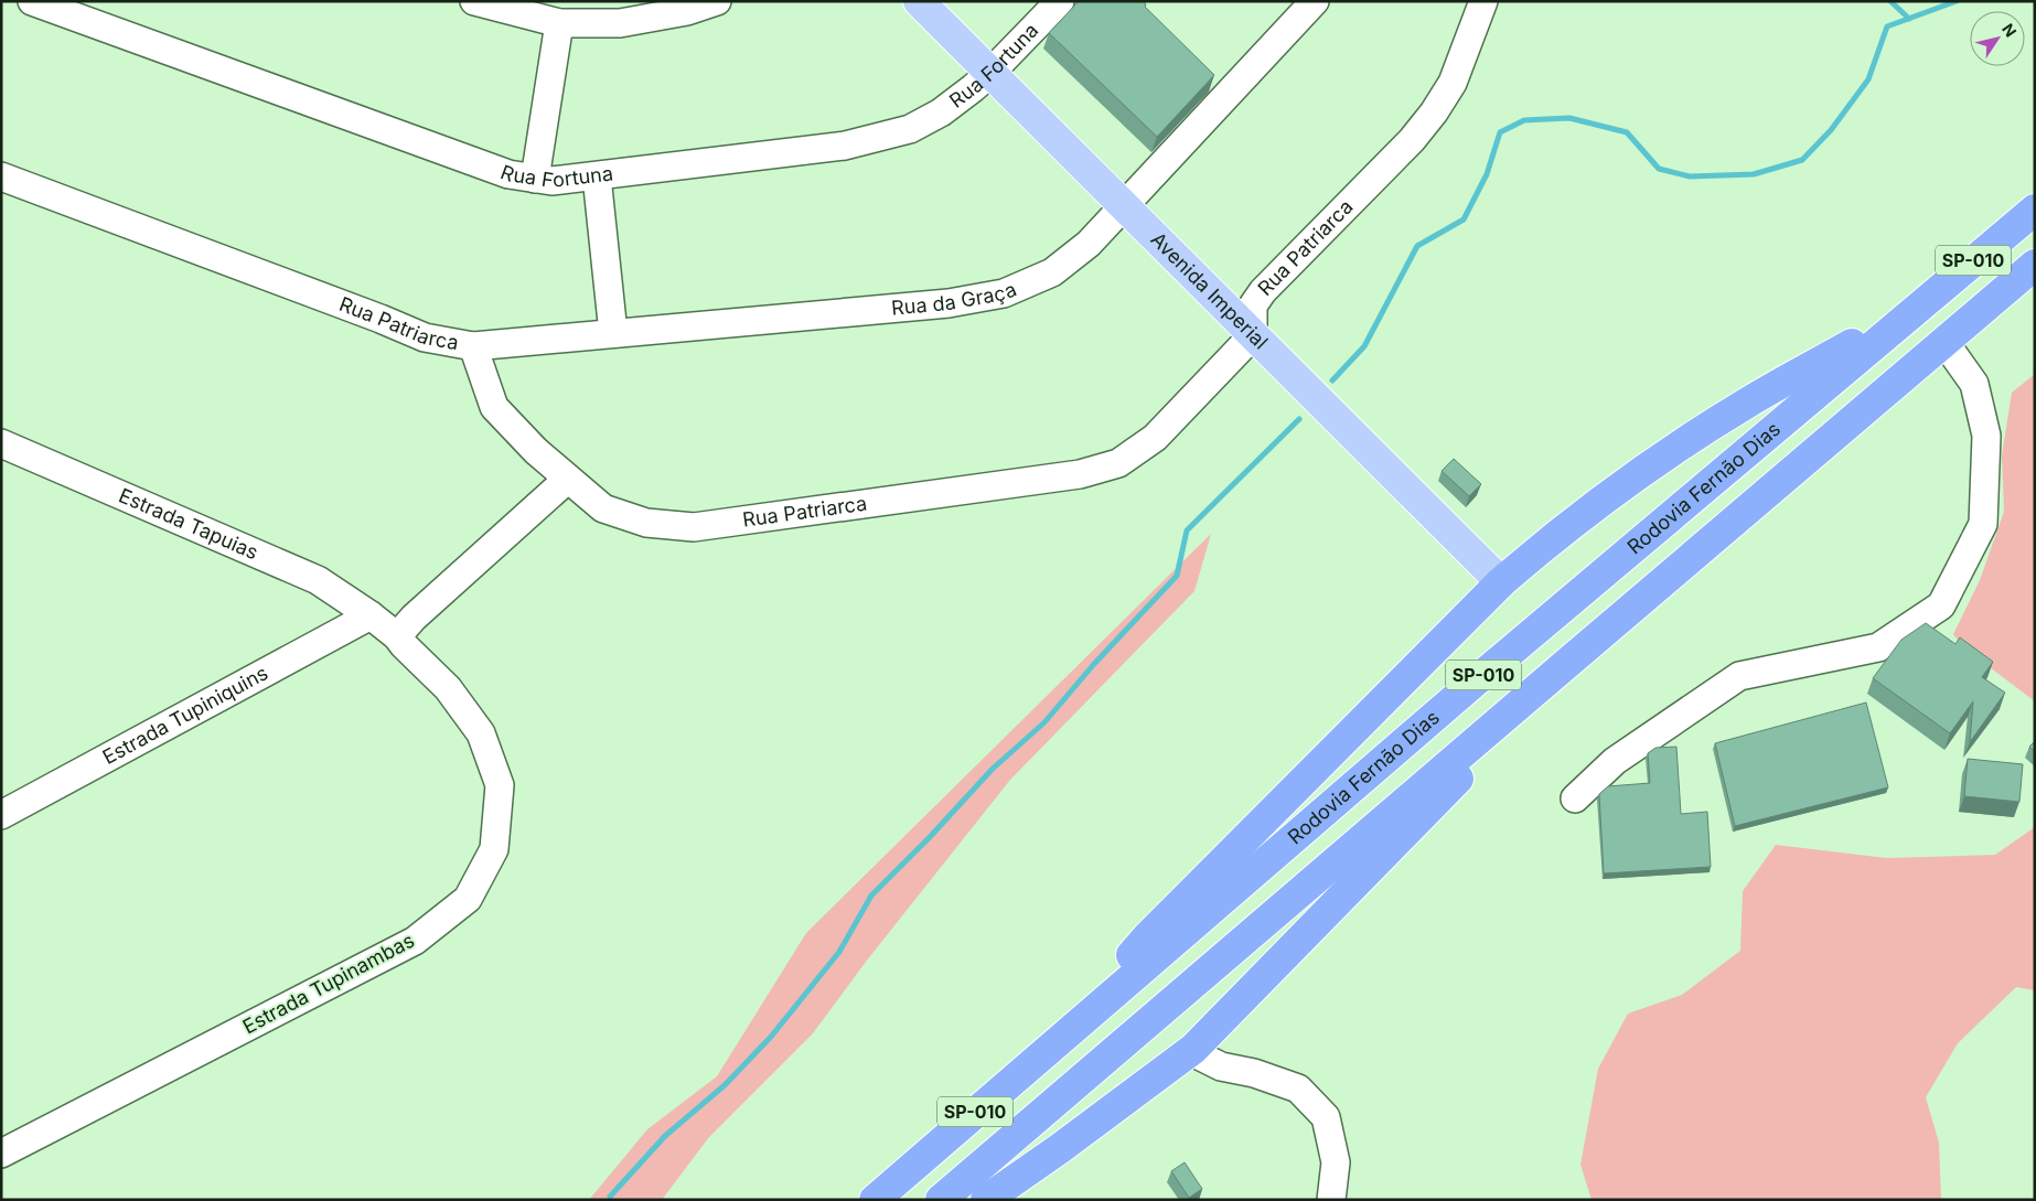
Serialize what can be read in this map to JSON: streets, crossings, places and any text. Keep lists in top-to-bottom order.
{
  "streets": {
    "highway": ["SP-010", "Rodovia Fernão Dias"],
    "main road": ["Avenida Imperial"],
    "street": [
      "Rua Fortuna",
      "Rua Patriarca",
      "Rua da Graça",
      "Estrada Tapuias",
      "Estrada Tupiniquins",
      "Estrada Tupinambas"
    ]
  },
  "crossings": [
    ["Rua Fortuna", "Avenida Imperial"],
    ["Rua Patriarca", "Avenida Imperial"],
    ["Rua Patriarca", "Rua da Graça"],
    ["Avenida Imperial", "Rua da Graça"],
    ["Estrada Tapuias", "Estrada Tupiniquins"],
    ["Estrada Tapuias", "Estrada Tupinambas"],
    ["Estrada Tupiniquins", "Estrada Tupinambas"]
  ],
  "north": "top right"
}
